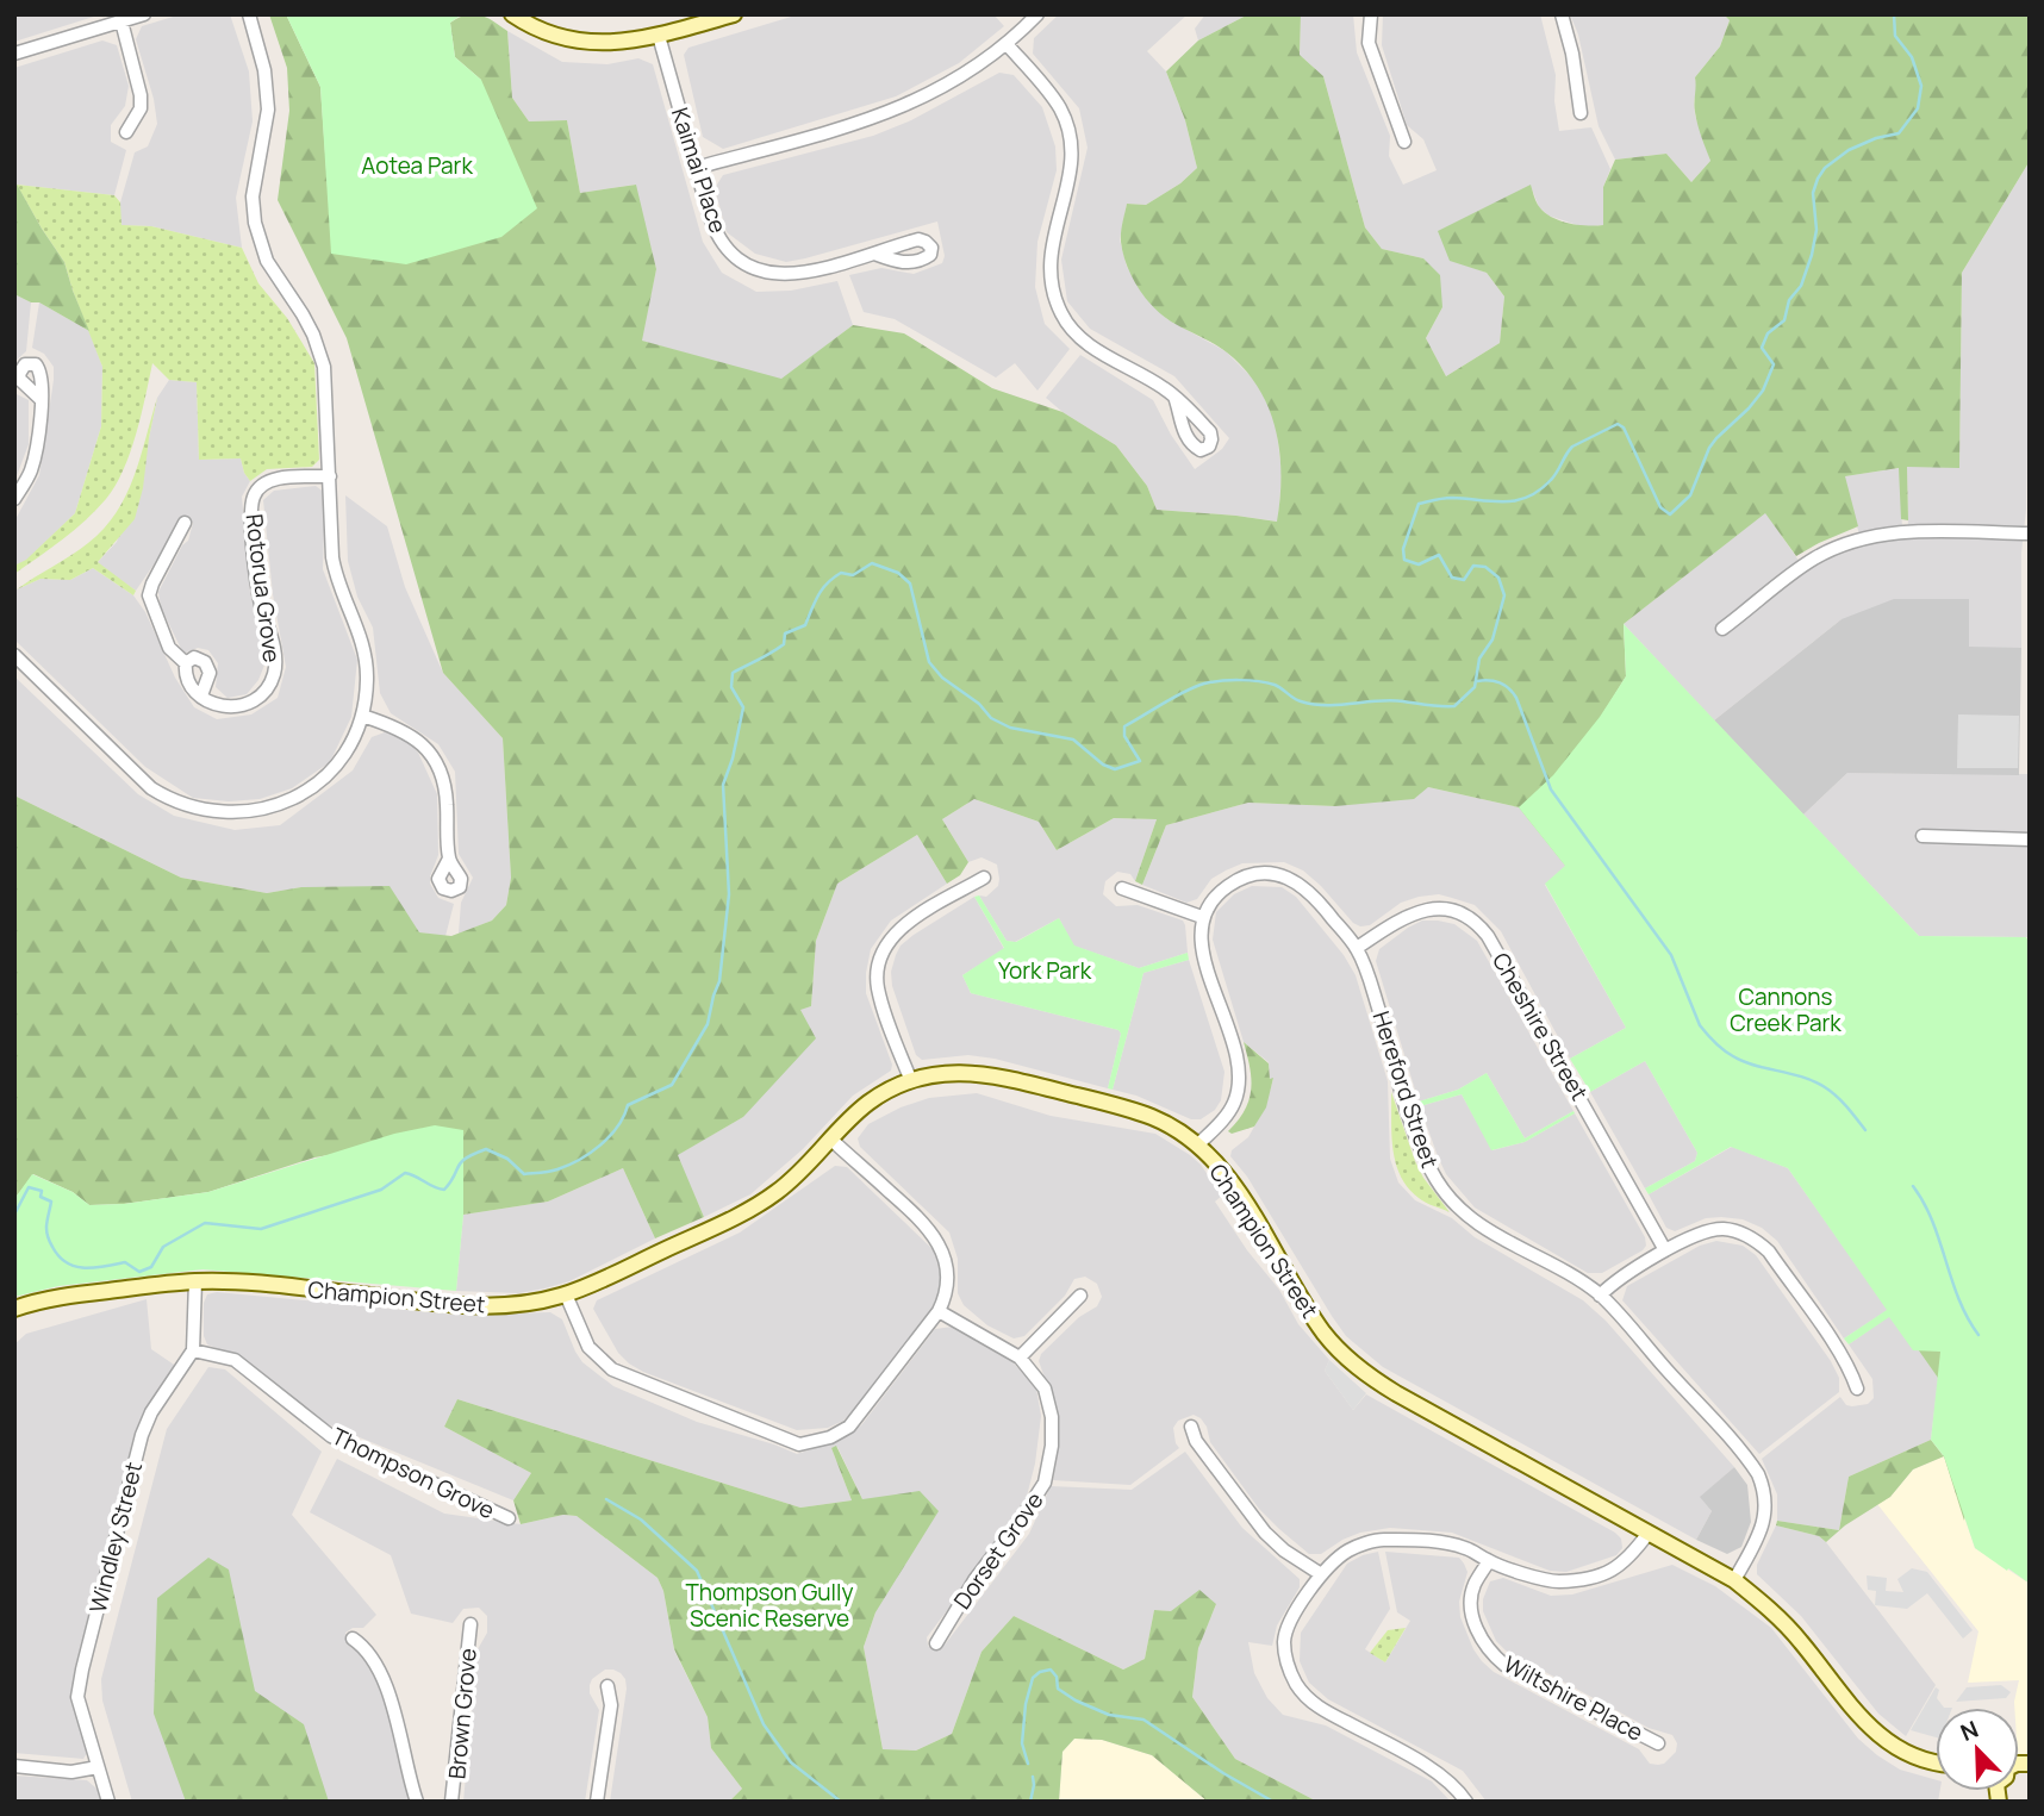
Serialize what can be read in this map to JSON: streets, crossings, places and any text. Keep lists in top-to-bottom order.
{
  "streets": {
    "main road": ["Champion Street"],
    "street": [
      "Kaimai Place",
      "Rotorua Grove",
      "Cheshire Street",
      "Hereford Street",
      "Thompson Grove",
      "Windley Street",
      "Dorset Grove",
      "Wiltshire Place",
      "Brown Grove"
    ]
  },
  "crossings": [
    ["Cheshire Street", "Hereford Street"],
    ["Hereford Street", "Champion Street"],
    ["Thompson Grove", "Windley Street"]
  ],
  "parks": [
    "Aotea Park",
    "York Park",
    "Cannons Creek Park",
    "Thompson Gully Scenic Reserve"
  ],
  "north": "top left"
}
